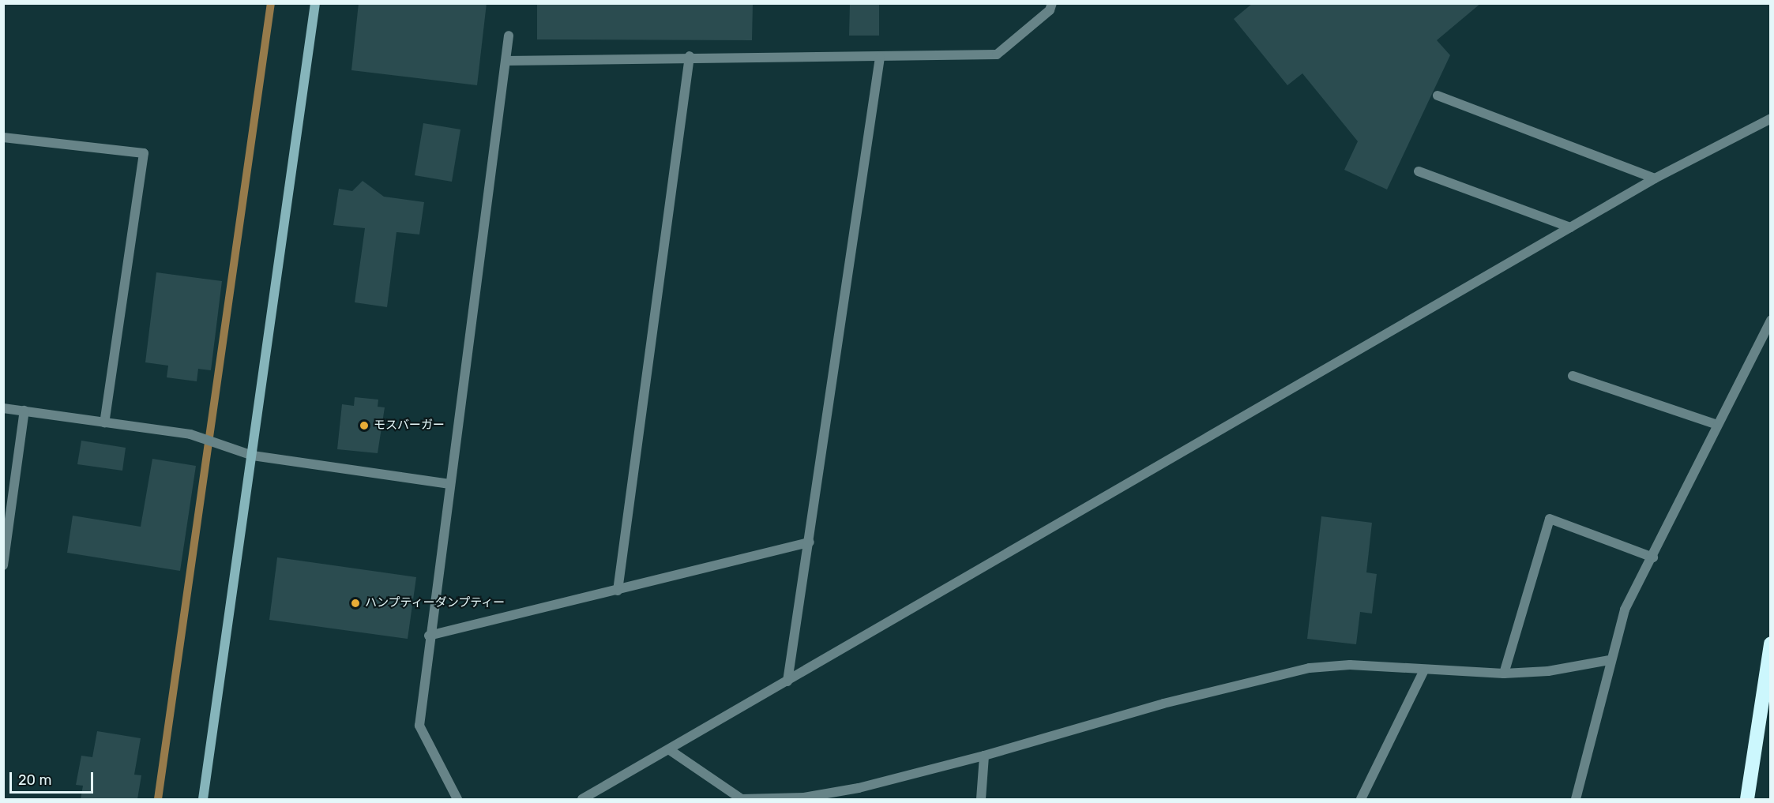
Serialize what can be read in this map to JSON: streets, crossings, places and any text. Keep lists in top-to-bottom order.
{
  "places": ["モスバーガー", "ハンプティーダンプティー"],
  "scale_bar": "20 m"
}
